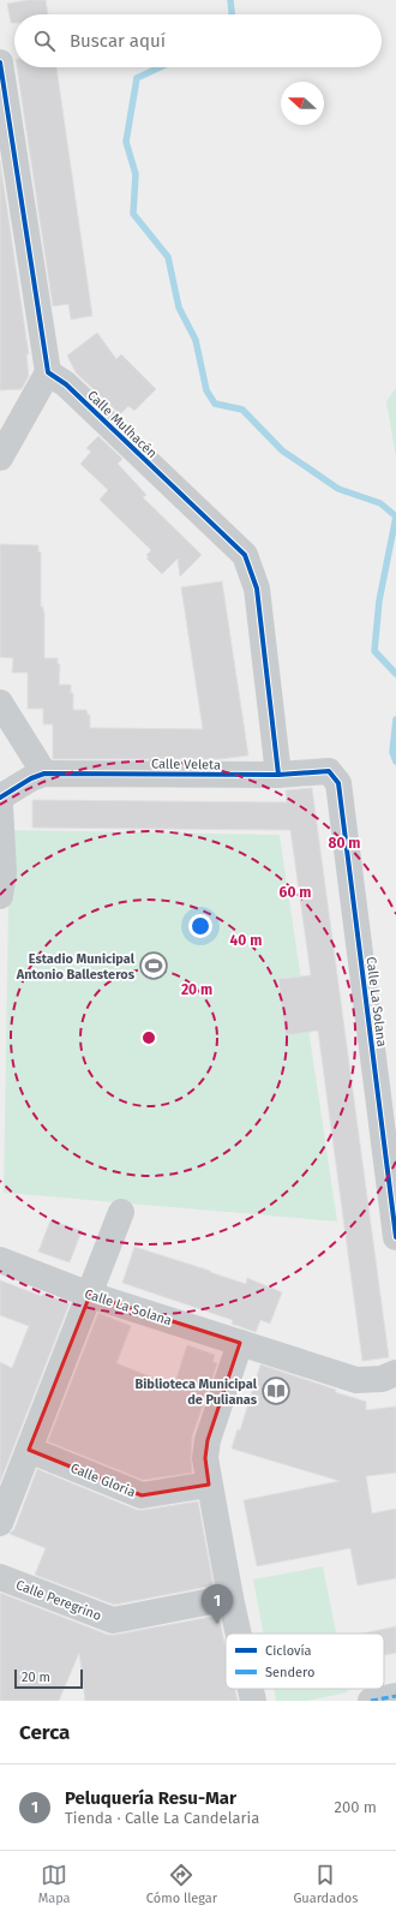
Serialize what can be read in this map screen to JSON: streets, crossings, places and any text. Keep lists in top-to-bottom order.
{
  "streets": {
    "street": [
      "Calle Mulhacén",
      "Calle Veleta",
      "Calle La Solana",
      "Calle Gloria",
      "Calle Peregrino"
    ]
  },
  "crossings": [
    ["Calle Mulhacén", "Calle Veleta"],
    ["Calle Veleta", "Calle La Solana"]
  ],
  "places": {
    "sports": ["Estadio Municipal Antonio Ballesteros"],
    "library": ["Biblioteca Municipal de Pulianas"]
  },
  "legend": ["Ciclovía", "Sendero"],
  "scale_bar": "20 m",
  "north": "left",
  "page": {
    "search": "Buscar aquí",
    "pins": "1",
    "scale": "20 m",
    "heading": "Cerca",
    "list": [
      {
        "mark": "1",
        "name": "Peluquería Resu-Mar",
        "note": "Tienda · Calle La Candelaria",
        "value": "200 m"
      }
    ],
    "nav": ["Mapa", "Cómo llegar", "Guardados"]
  },
  "rings": [
    "80 m",
    "60 m",
    "40 m",
    "20 m"
  ]
}
